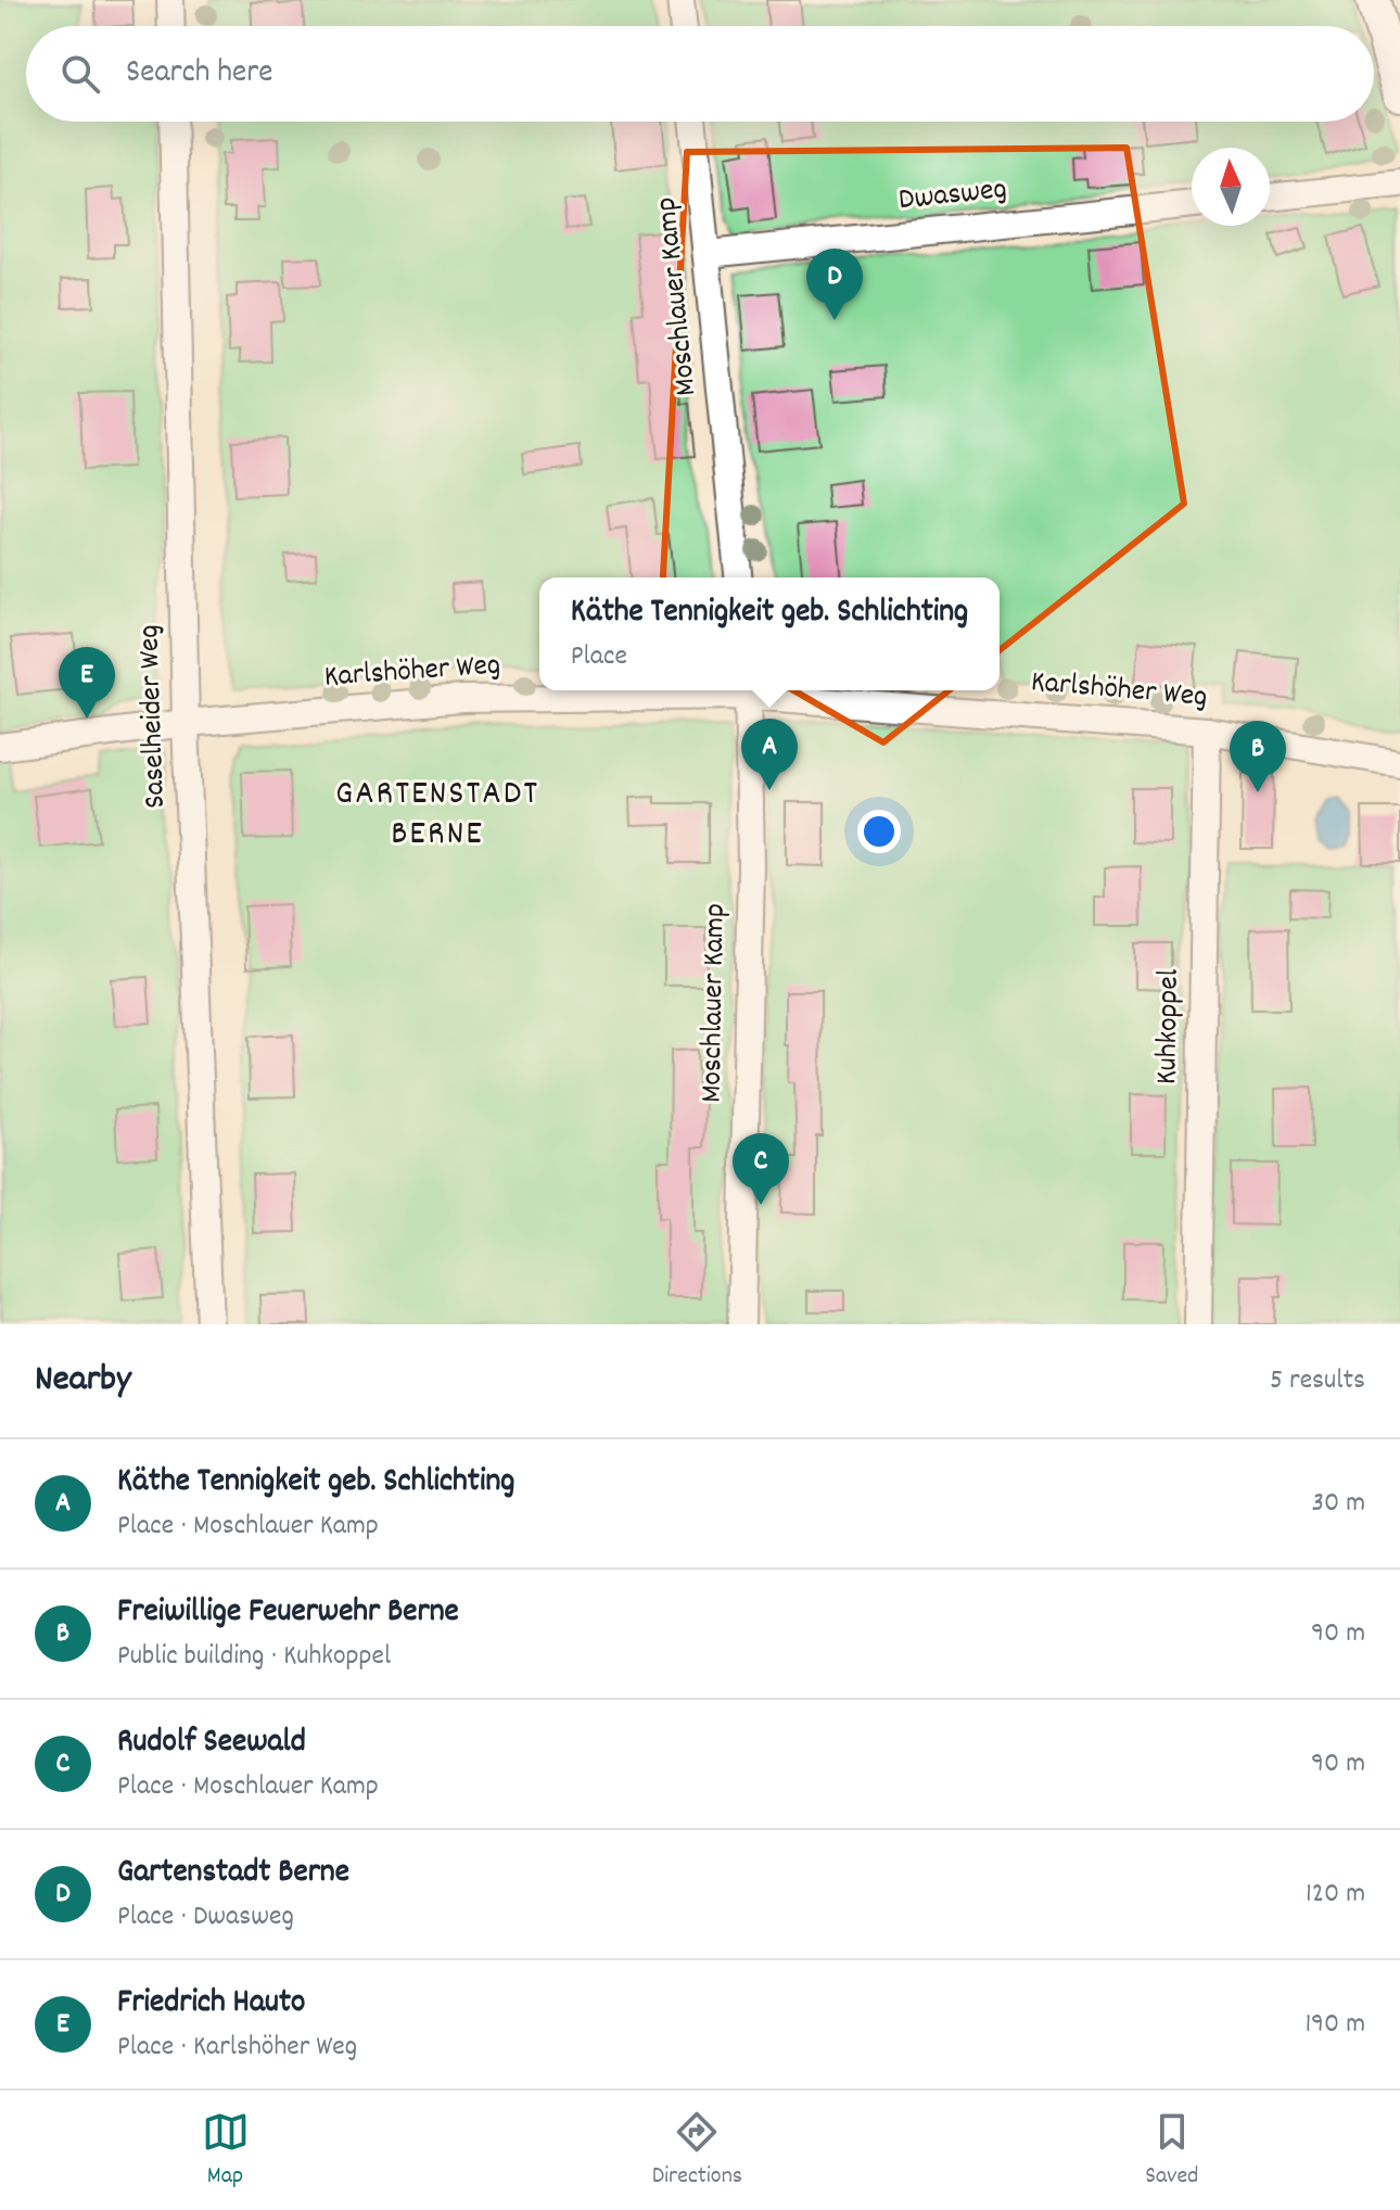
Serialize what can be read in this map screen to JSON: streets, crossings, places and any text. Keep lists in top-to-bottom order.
{
  "streets": {
    "street": [
      "Dwasweg",
      "Moschlauer Kamp",
      "Karlshöher Weg",
      "Saselheider Weg",
      "Kuhkoppel"
    ]
  },
  "crossings": [
    ["Dwasweg", "Moschlauer Kamp"],
    ["Karlshöher Weg", "Saselheider Weg"],
    ["Karlshöher Weg", "Kuhkoppel"]
  ],
  "districts": ["GARTENSTADT BERNE"],
  "north": "top",
  "page": {
    "search": "Search here",
    "pins": [
      "D",
      "E",
      "A",
      "B",
      "C"
    ],
    "popup": ["Käthe Tennigkeit geb. Schlichting", "Place"],
    "heading": ["Nearby", "5 results"],
    "list": [
      {
        "mark": "A",
        "name": "Käthe Tennigkeit geb. Schlichting",
        "note": "Place · Moschlauer Kamp",
        "value": "30 m"
      },
      {
        "mark": "B",
        "name": "Freiwillige Feuerwehr Berne",
        "note": "Public building · Kuhkoppel",
        "value": "90 m"
      },
      {
        "mark": "C",
        "name": "Rudolf Seewald",
        "note": "Place · Moschlauer Kamp",
        "value": "90 m"
      },
      {
        "mark": "D",
        "name": "Gartenstadt Berne",
        "note": "Place · Dwasweg",
        "value": "120 m"
      },
      {
        "mark": "E",
        "name": "Friedrich Hauto",
        "note": "Place · Karlshöher Weg",
        "value": "190 m"
      }
    ],
    "nav": ["Map", "Directions", "Saved"]
  }
}
